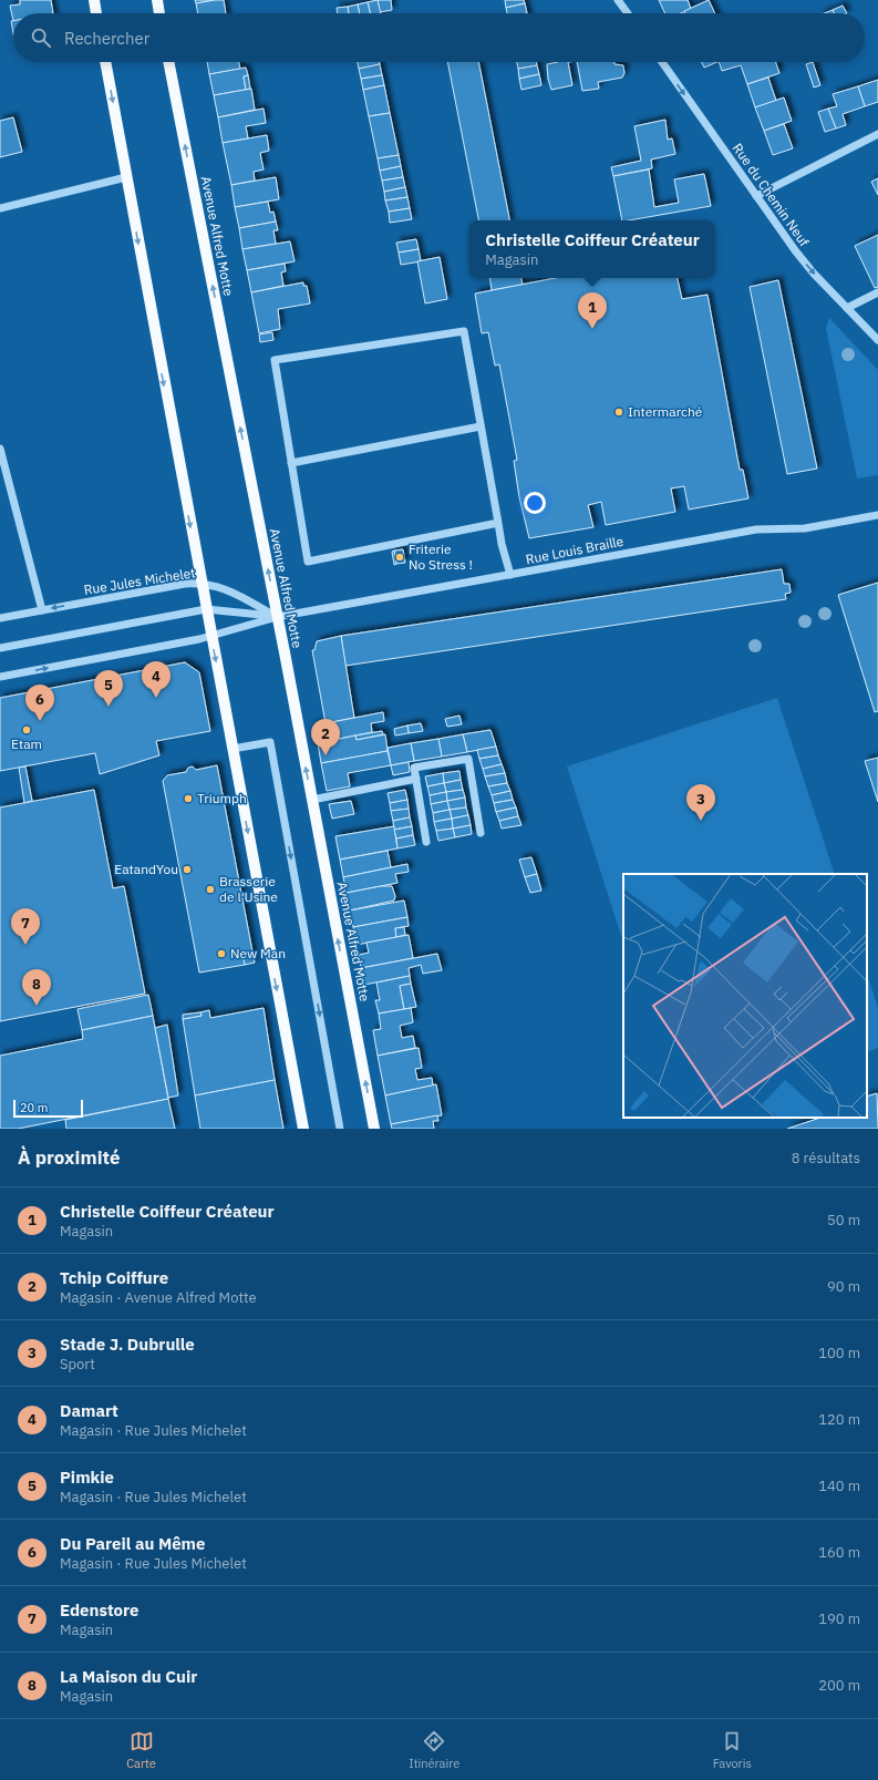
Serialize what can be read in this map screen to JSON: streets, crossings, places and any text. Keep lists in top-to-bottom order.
{
  "streets": {
    "main road": ["Avenue Alfred Motte"],
    "street": ["Rue du Chemin Neuf", "Rue Louis Braille", "Rue Jules Michelet"]
  },
  "crossings": [
    ["Avenue Alfred Motte", "Rue Louis Braille"],
    ["Avenue Alfred Motte", "Rue Jules Michelet"],
    ["Rue Louis Braille", "Rue Jules Michelet"]
  ],
  "one_way": ["Rue du Chemin Neuf"],
  "places": [
    "Intermarché",
    "Friterie No Stress !",
    "Etam",
    "Triumph",
    "EatandYou",
    "Brasserie de l'Usine",
    "New Man"
  ],
  "scale_bar": "20 m",
  "page": {
    "search": "Rechercher",
    "popup": ["Christelle Coiffeur Créateur", "Magasin"],
    "pins": [
      "1",
      "4",
      "5",
      "6",
      "2",
      "3",
      "7",
      "8"
    ],
    "scale": "20 m",
    "heading": ["À proximité", "8 résultats"],
    "list": [
      {
        "mark": "1",
        "name": "Christelle Coiffeur Créateur",
        "note": "Magasin",
        "value": "50 m"
      },
      {
        "mark": "2",
        "name": "Tchip Coiffure",
        "note": "Magasin · Avenue Alfred Motte",
        "value": "90 m"
      },
      {
        "mark": "3",
        "name": "Stade J. Dubrulle",
        "note": "Sport",
        "value": "100 m"
      },
      {
        "mark": "4",
        "name": "Damart",
        "note": "Magasin · Rue Jules Michelet",
        "value": "120 m"
      },
      {
        "mark": "5",
        "name": "Pimkie",
        "note": "Magasin · Rue Jules Michelet",
        "value": "140 m"
      },
      {
        "mark": "6",
        "name": "Du Pareil au Même",
        "note": "Magasin · Rue Jules Michelet",
        "value": "160 m"
      },
      {
        "mark": "7",
        "name": "Edenstore",
        "note": "Magasin",
        "value": "190 m"
      },
      {
        "mark": "8",
        "name": "La Maison du Cuir",
        "note": "Magasin",
        "value": "200 m"
      }
    ],
    "nav": ["Carte", "Itinéraire", "Favoris"]
  }
}
